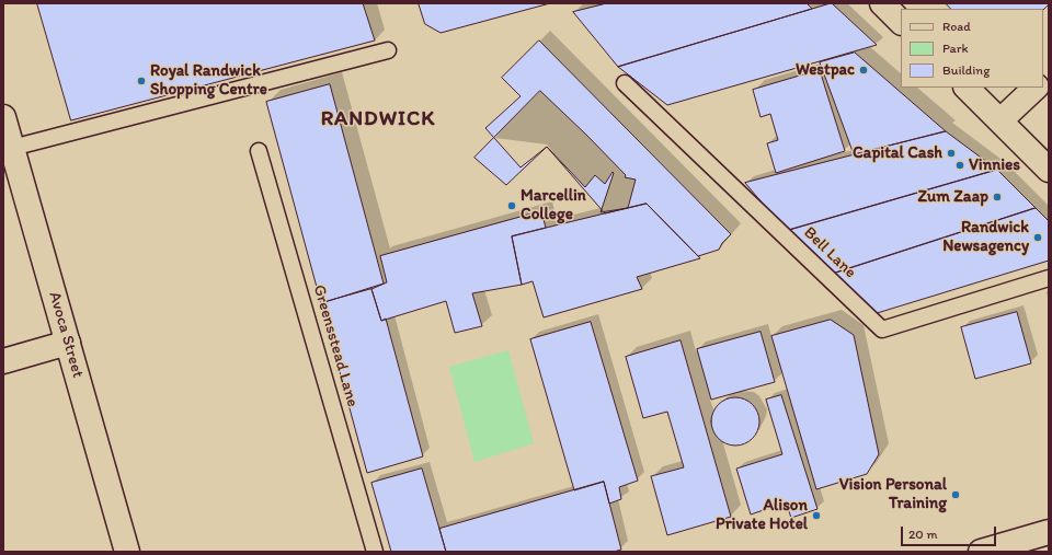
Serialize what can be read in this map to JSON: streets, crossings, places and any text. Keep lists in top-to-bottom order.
{
  "streets": {
    "main road": ["Avoca Street"],
    "lane": ["Bell Lane", "Greensstead Lane"]
  },
  "districts": ["RANDWICK"],
  "places": [
    "Westpac",
    "Royal Randwick Shopping Centre",
    "Capital Cash",
    "Vinnies",
    "Zum Zaap",
    "Marcellin College",
    "Randwick Newsagency",
    "Vision Personal Training",
    "Alison Private Hotel"
  ],
  "legend": ["Road", "Park", "Building"],
  "scale_bar": "20 m"
}
